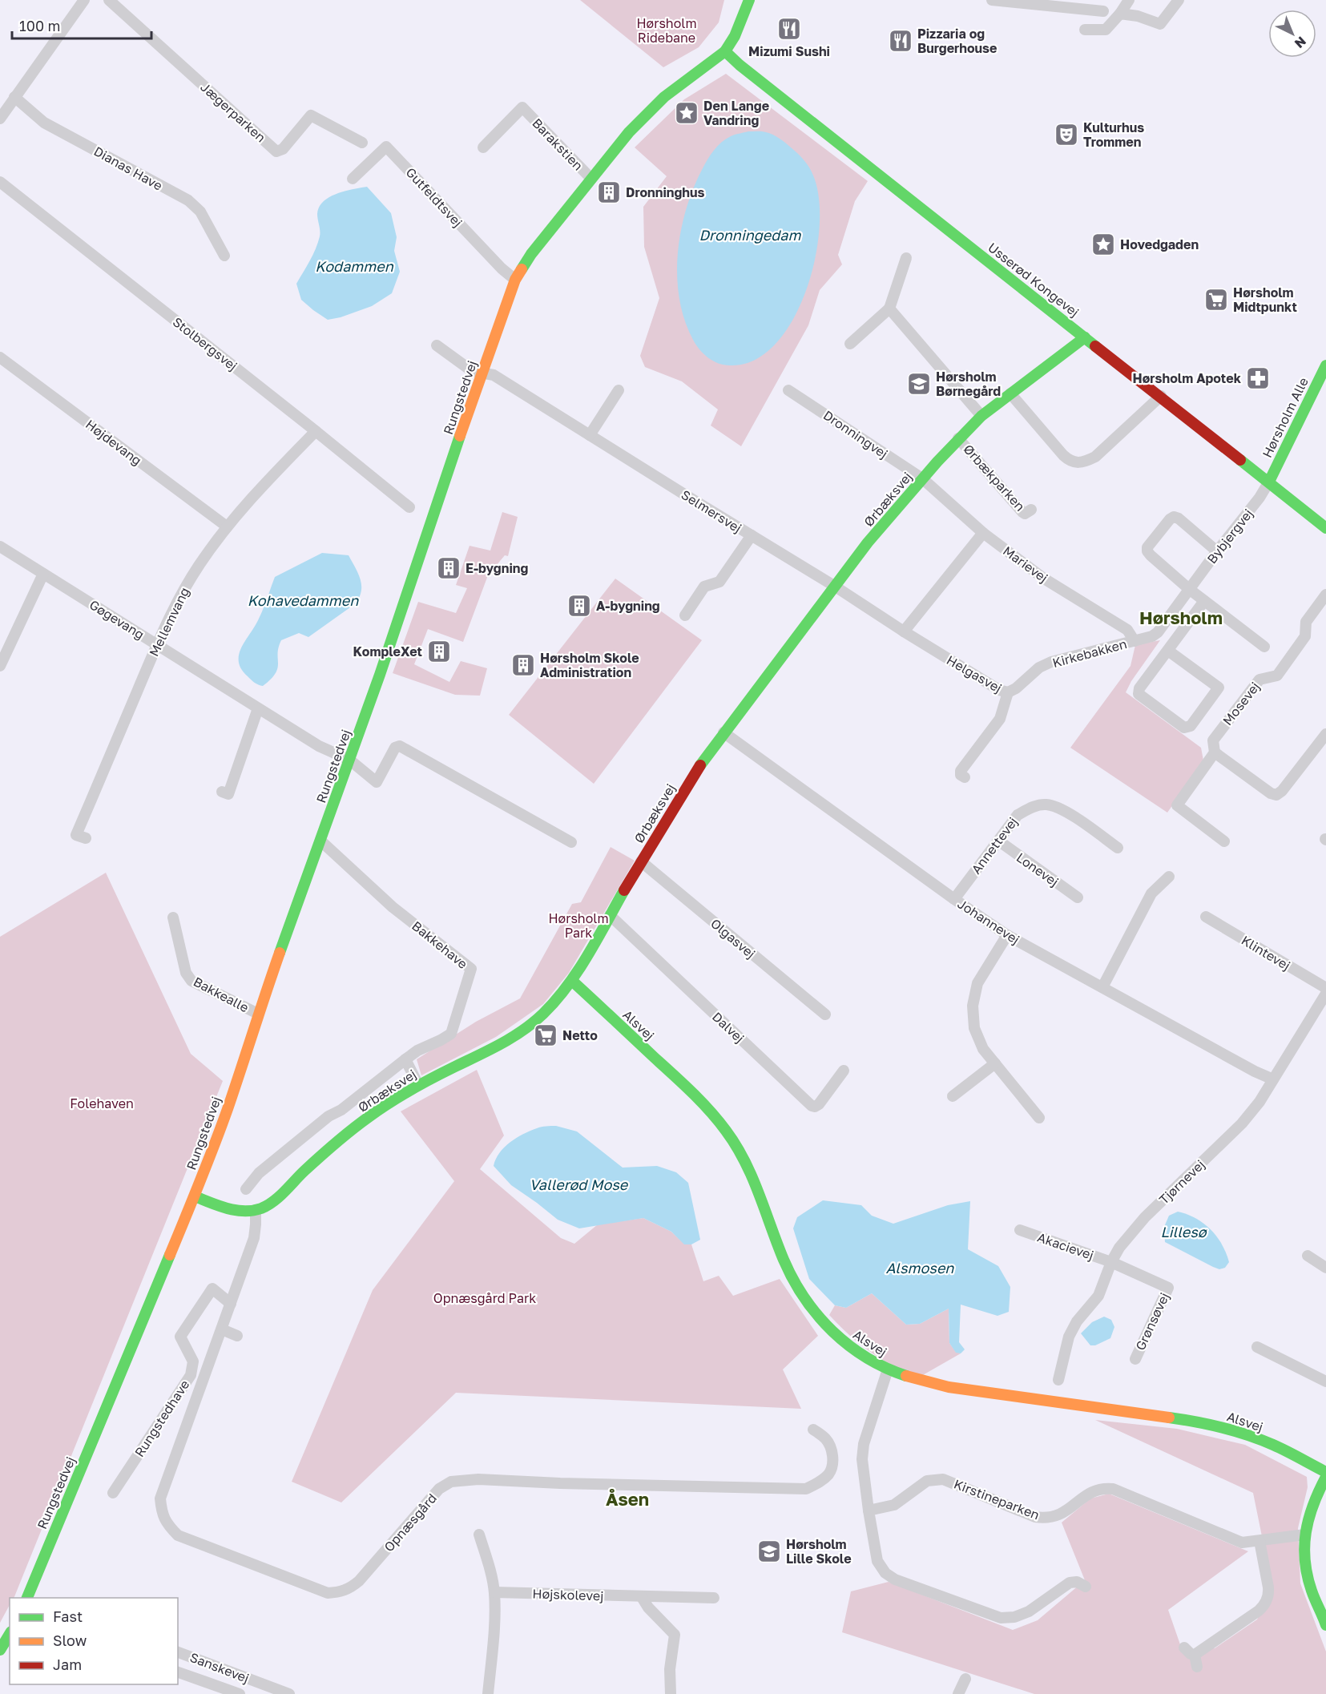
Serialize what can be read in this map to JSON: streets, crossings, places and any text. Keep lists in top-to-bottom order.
{
  "streets": {
    "street": [
      "Jægerparken",
      "Barakstien",
      "Dianas Have",
      "Gutfeldtsvej",
      "Usserød Kongevej",
      "Stolbergsvej",
      "Rungstedvej",
      "Hørsholm Alle",
      "Dronningvej",
      "Højdevang",
      "Ørbækparken",
      "Ørbæksvej",
      "Selmersvej",
      "Bybjergvej",
      "Marievej",
      "Gøgevang",
      "Mellemvang",
      "Kirkebakken",
      "Helgasvej",
      "Mosevej",
      "Annettevej",
      "Lonevej",
      "Johannevej",
      "Olgasvej",
      "Bakkehave",
      "Klintevej",
      "Bakkealle",
      "Alsvej",
      "Dalvej",
      "Tjørnevej",
      "Akacievej",
      "Grønsøvej",
      "Rungstedhave",
      "Kirstineparken",
      "Opnæsgård",
      "Højskolevej",
      "Sanskevej"
    ]
  },
  "crossings": [
    ["Barakstien", "Rungstedvej"],
    ["Gutfeldtsvej", "Rungstedvej"],
    ["Usserød Kongevej", "Rungstedvej"],
    ["Usserød Kongevej", "Hørsholm Alle"],
    ["Usserød Kongevej", "Ørbæksvej"],
    ["Usserød Kongevej", "Bybjergvej"],
    ["Stolbergsvej", "Mellemvang"],
    ["Rungstedvej", "Selmersvej"],
    ["Rungstedvej", "Gøgevang"],
    ["Rungstedvej", "Bakkehave"],
    ["Rungstedvej", "Bakkealle"],
    ["Hørsholm Alle", "Bybjergvej"],
    ["Dronningvej", "Ørbæksvej"],
    ["Dronningvej", "Marievej"],
    ["Højdevang", "Mellemvang"],
    ["Ørbækparken", "Ørbæksvej"],
    ["Ørbæksvej", "Selmersvej"],
    ["Ørbæksvej", "Marievej"],
    ["Ørbæksvej", "Helgasvej"],
    ["Ørbæksvej", "Johannevej"],
    ["Ørbæksvej", "Olgasvej"],
    ["Ørbæksvej", "Alsvej"],
    ["Ørbæksvej", "Dalvej"],
    ["Ørbæksvej", "Opnæsgård"],
    ["Selmersvej", "Helgasvej"],
    ["Bybjergvej", "Kirkebakken"],
    ["Marievej", "Kirkebakken"],
    ["Gøgevang", "Mellemvang"],
    ["Kirkebakken", "Helgasvej"],
    ["Annettevej", "Lonevej"],
    ["Annettevej", "Johannevej"],
    ["Johannevej", "Tjørnevej"],
    ["Tjørnevej", "Akacievej"],
    ["Tjørnevej", "Grønsøvej"],
    ["Akacievej", "Grønsøvej"],
    ["Rungstedhave", "Opnæsgård"]
  ],
  "districts": ["Hørsholm", "Åsen"],
  "water": [
    "Dronningedam",
    "Kodammen",
    "Kohavedammen",
    "Vallerød Mose",
    "Lillesø",
    "Alsmosen"
  ],
  "parks": [
    "Hørsholm Ridebane",
    "Hørsholm Park",
    "Folehaven",
    "Opnæsgård Park"
  ],
  "places": {
    "restaurant": ["Mizumi Sushi", "Pizzaria og Burgerhouse"],
    "place": ["Den Lange Vandring", "Hovedgaden"],
    "theatre": ["Kulturhus Trommen"],
    "building": [
      "Dronninghus",
      "E-bygning",
      "A-bygning",
      "KompleXet",
      "Hørsholm Skole Administration"
    ],
    "supermarket": ["Hørsholm Midtpunkt", "Netto"],
    "pharmacy": ["Hørsholm Apotek"],
    "school or university": ["Hørsholm Børnegård", "Hørsholm Lille Skole"]
  },
  "legend": ["Fast", "Slow", "Jam"],
  "scale_bar": "100 m",
  "north": "bottom right"
}
